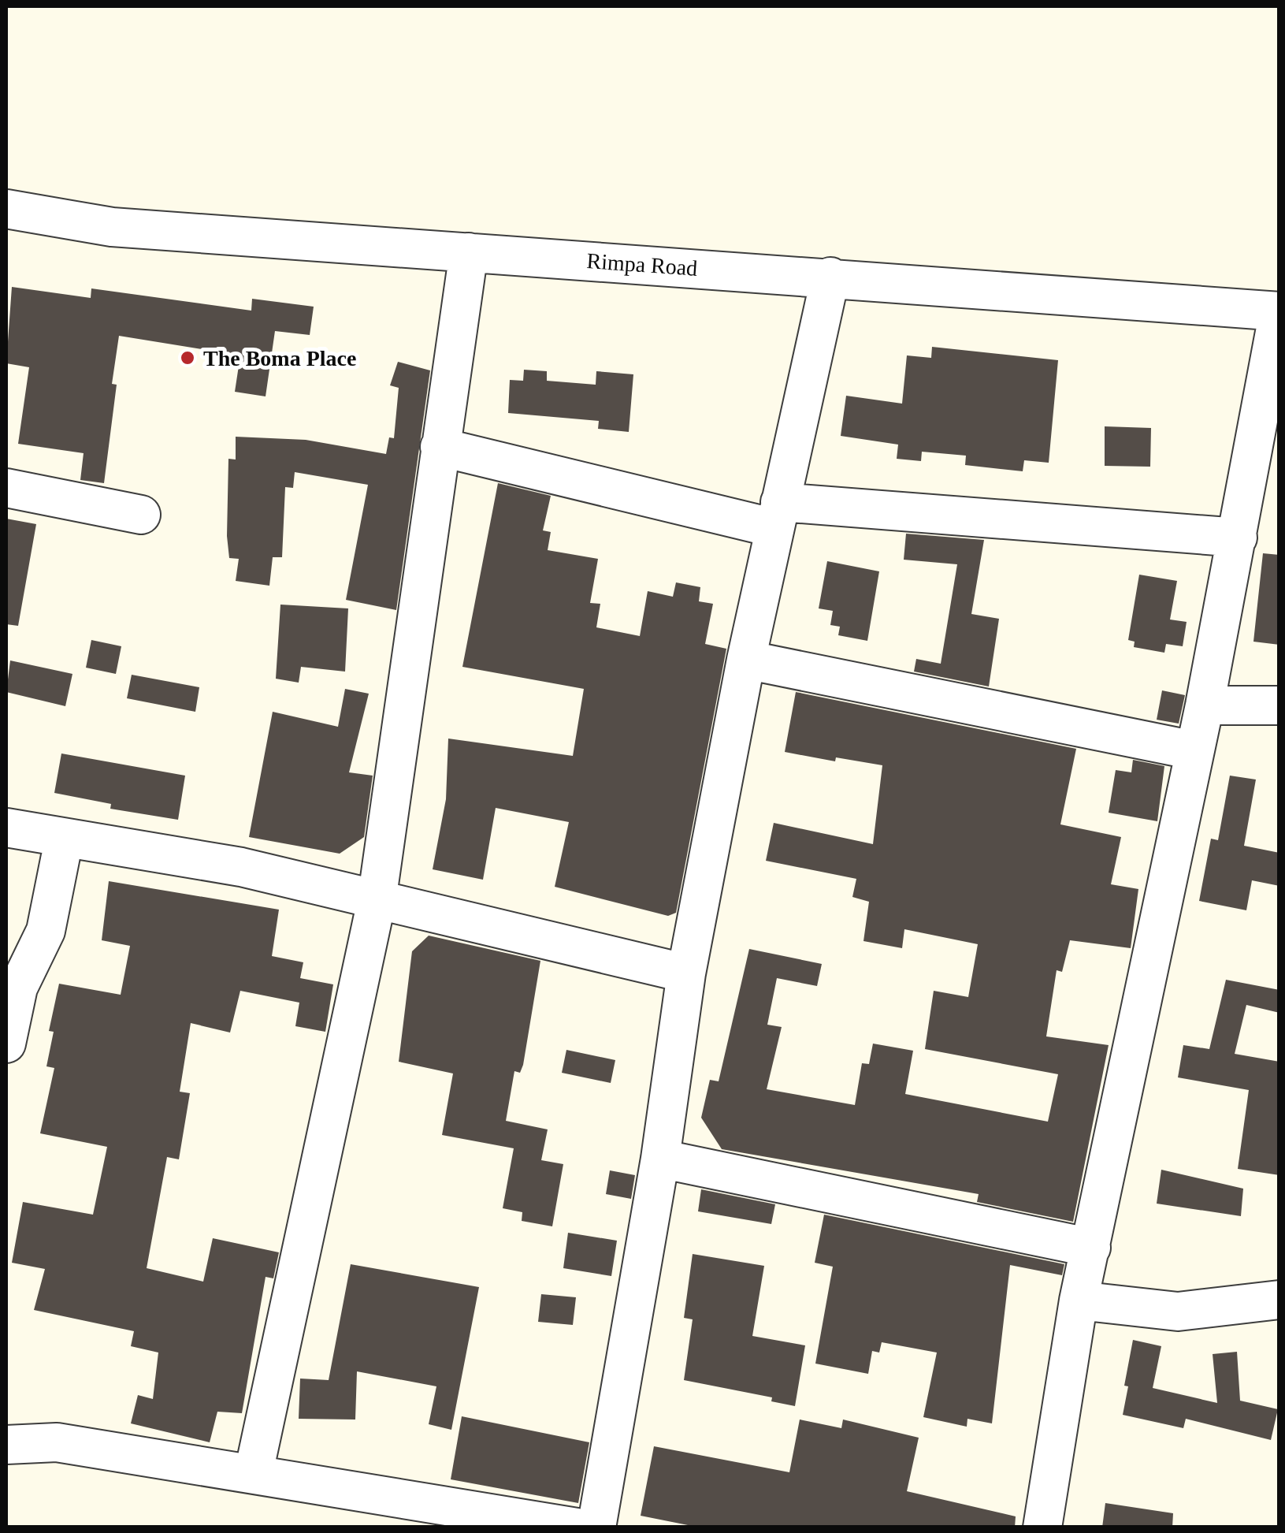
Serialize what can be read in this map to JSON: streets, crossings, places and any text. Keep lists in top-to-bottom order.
{
  "streets": {
    "street": ["Rimpa Road"]
  },
  "places": ["The Boma Place"]
}
